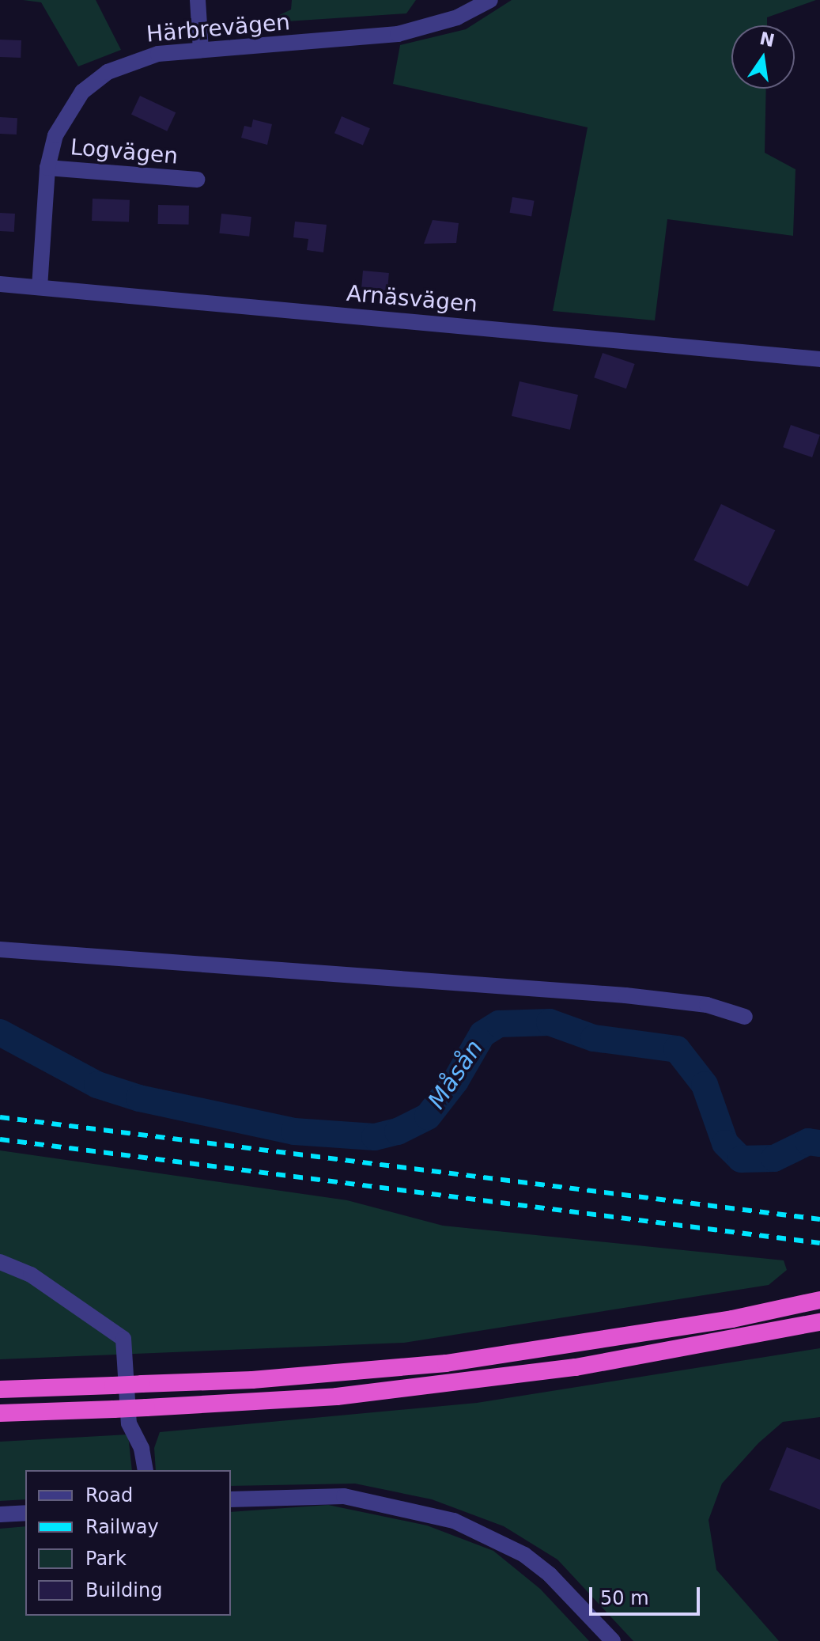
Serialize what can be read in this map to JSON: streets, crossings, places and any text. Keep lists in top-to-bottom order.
{
  "streets": {
    "street": ["Härbrevägen", "Logvägen", "Arnäsvägen"]
  },
  "crossings": [
    ["Härbrevägen", "Logvägen"],
    ["Härbrevägen", "Arnäsvägen"]
  ],
  "water": ["Måsån"],
  "legend": [
    "Road",
    "Railway",
    "Park",
    "Building"
  ],
  "scale_bar": "50 m",
  "north": "top"
}
